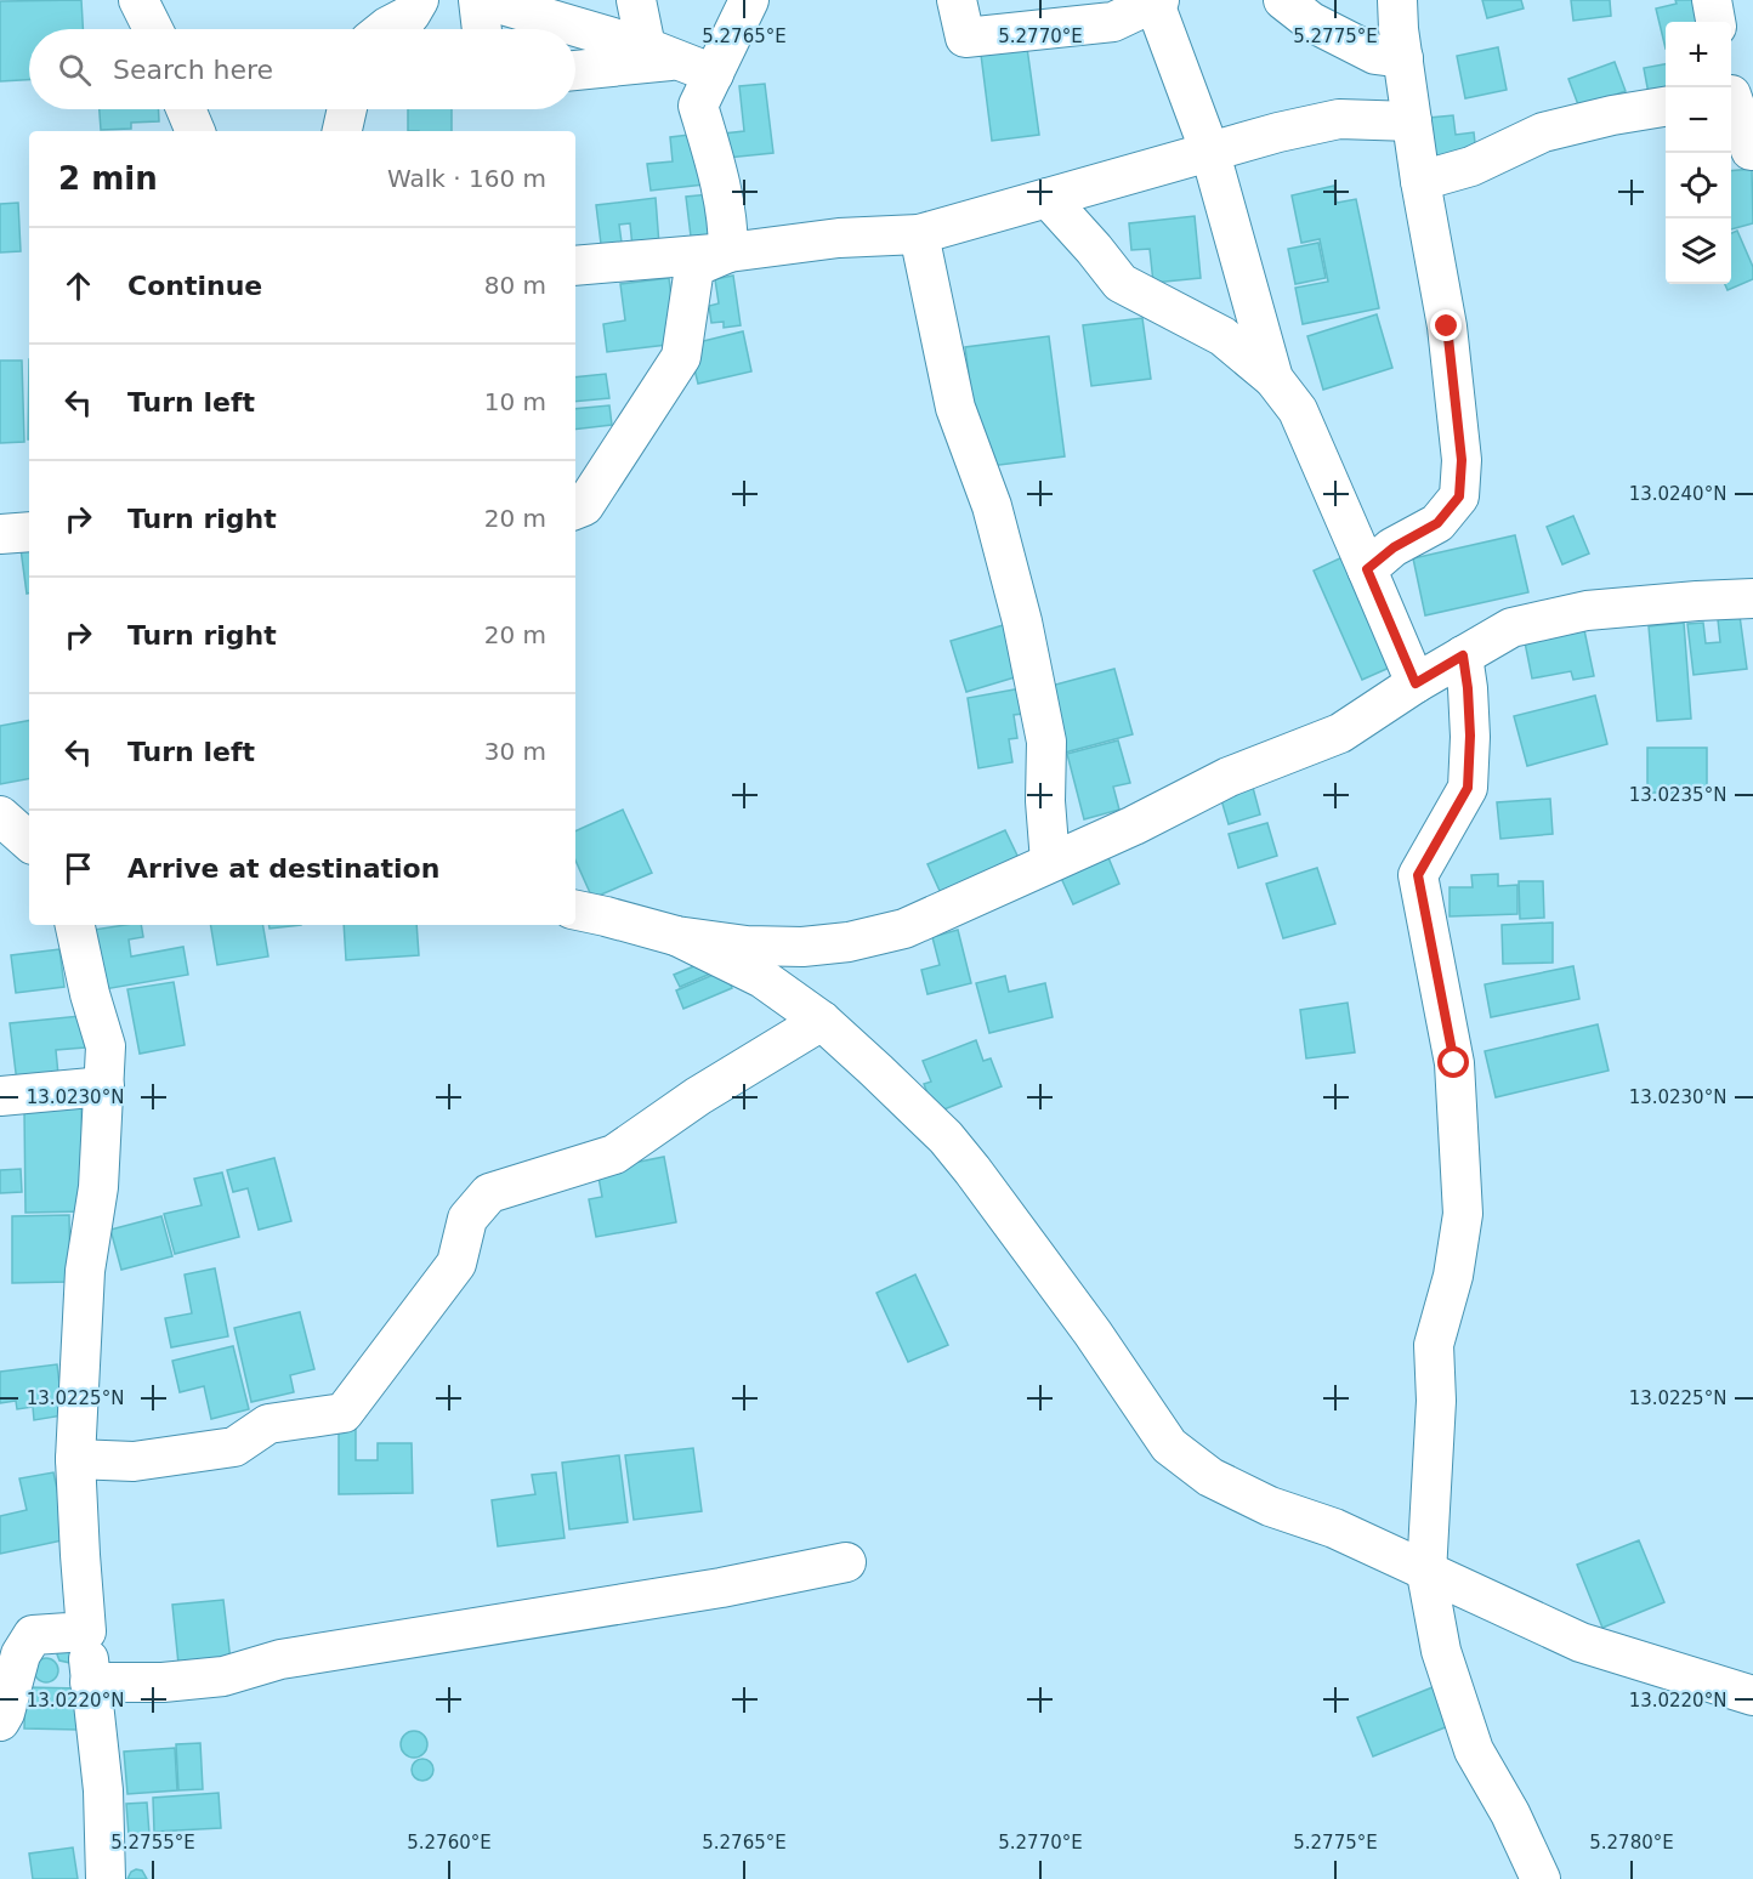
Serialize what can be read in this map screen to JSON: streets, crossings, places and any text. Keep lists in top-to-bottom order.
{
  "page": {
    "map_buttons": ["+", "−"],
    "search": "Search here",
    "heading": ["2 min", "Walk · 160 m"],
    "list": [
      ["Continue", "80 m"],
      ["Turn left", "10 m"],
      ["Turn right", "20 m"],
      ["Turn right", "20 m"],
      ["Turn left", "30 m"],
      "Arrive at destination"
    ]
  },
  "coordinates": [
    "5.2765°E",
    "5.2770°E",
    "5.2775°E",
    "13.0240°N",
    "13.0235°N",
    "13.0230°N",
    "13.0225°N",
    "13.0220°N",
    "5.2755°E",
    "5.2760°E",
    "5.2780°E"
  ]
}
